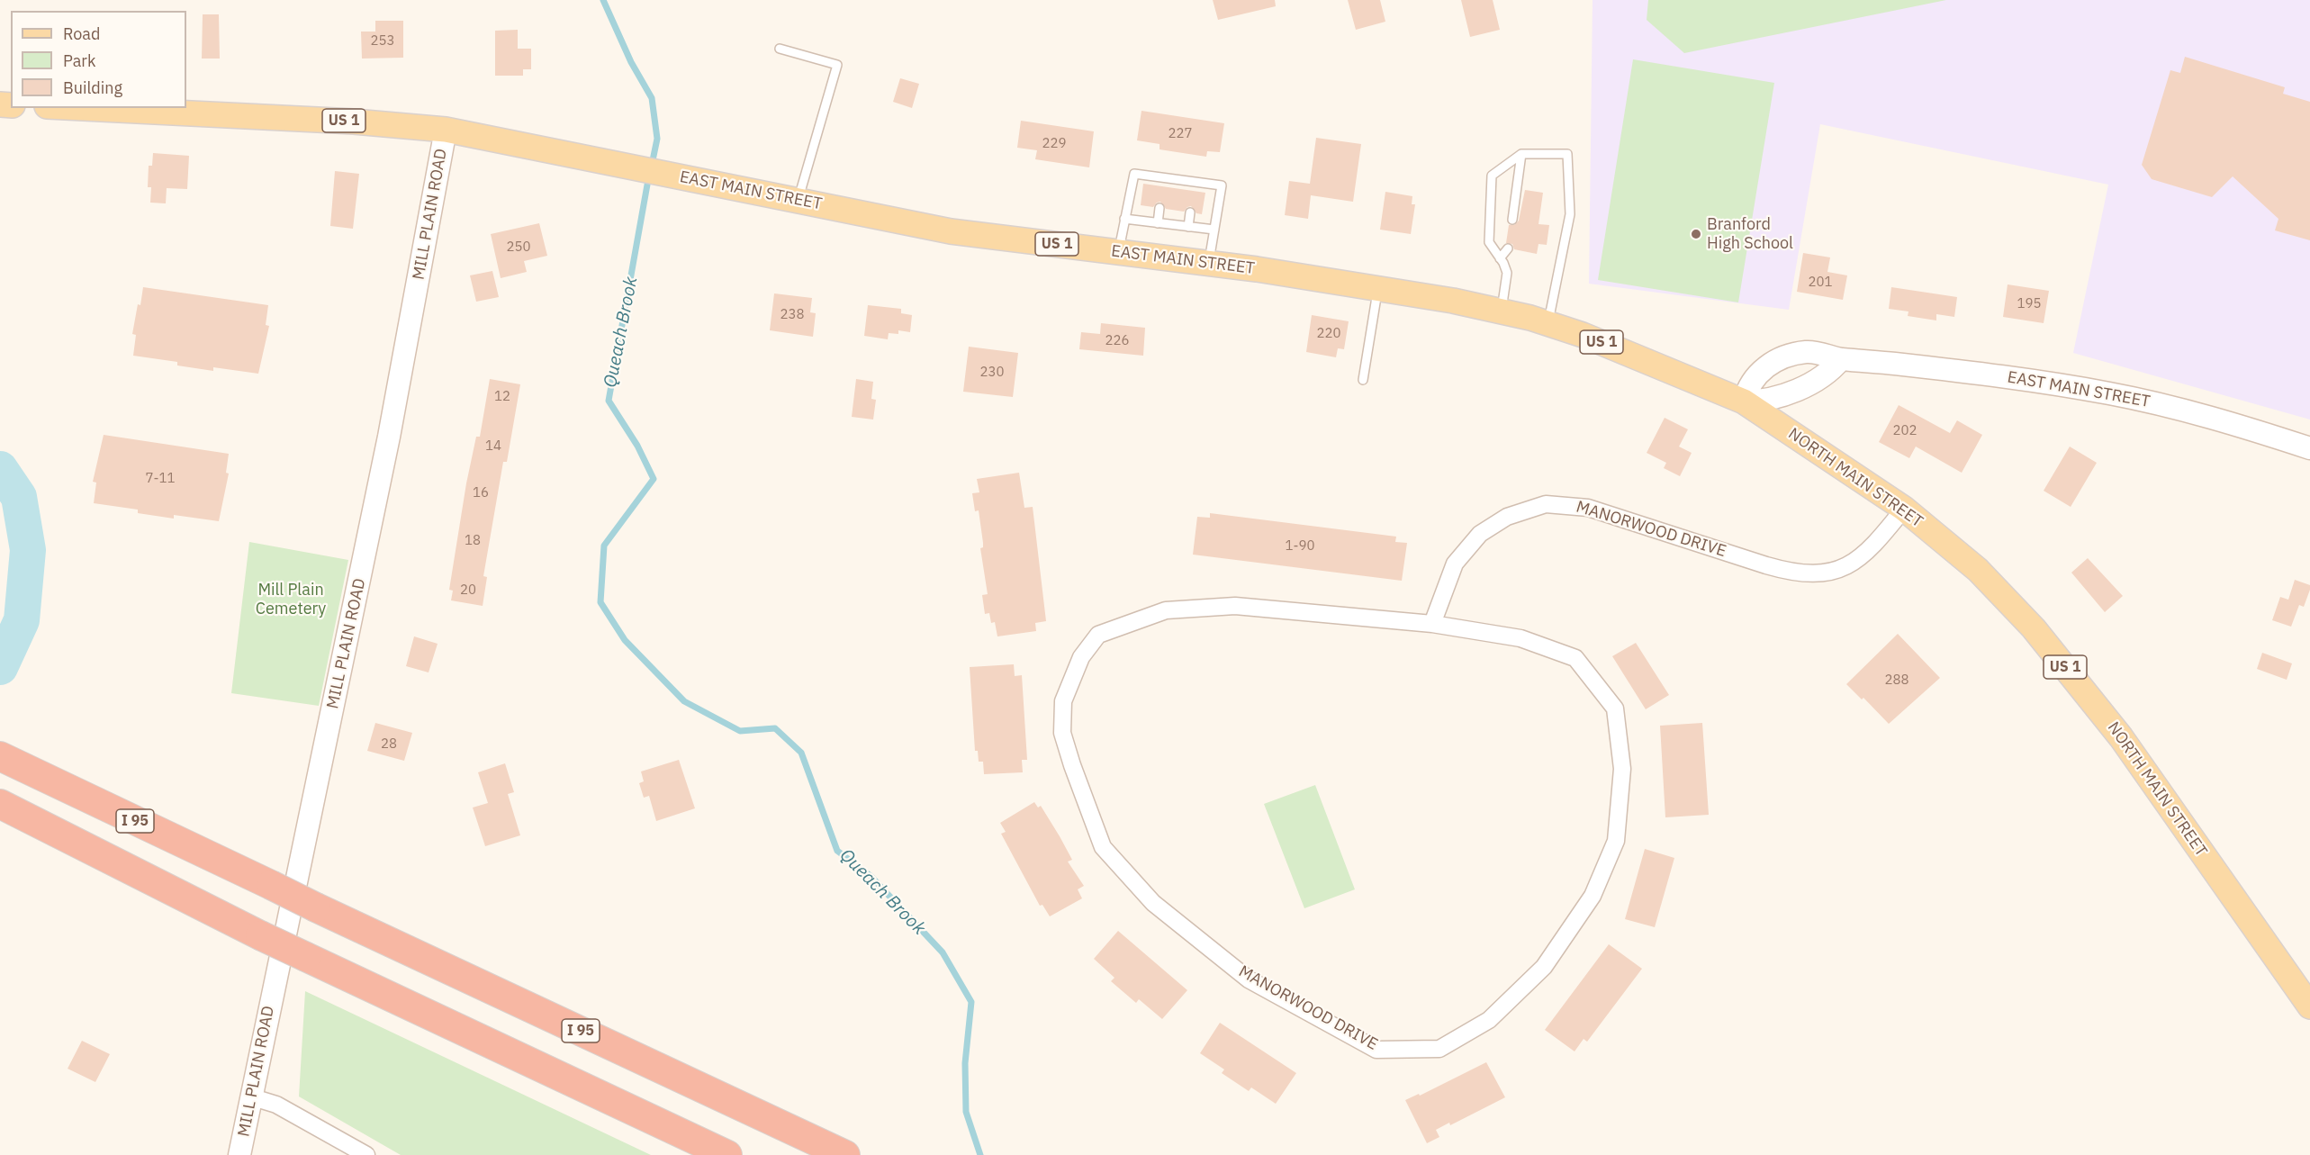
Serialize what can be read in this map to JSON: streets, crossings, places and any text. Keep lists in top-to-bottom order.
{
  "streets": {
    "highway": ["I 95"],
    "main road": ["US 1", "EAST MAIN STREET", "NORTH MAIN STREET"],
    "street": ["MILL PLAIN ROAD", "MANORWOOD DRIVE"]
  },
  "crossings": [
    ["EAST MAIN STREET", "MILL PLAIN ROAD"],
    ["EAST MAIN STREET", "NORTH MAIN STREET"],
    ["NORTH MAIN STREET", "MANORWOOD DRIVE"]
  ],
  "water": ["Queach Brook"],
  "parks": ["Mill Plain Cemetery"],
  "places": ["Branford High School"],
  "house_numbers": [
    "253",
    "227",
    "229",
    "250",
    "201",
    "195",
    "238",
    "220",
    "226",
    "230",
    "12",
    "202",
    "14",
    "7-11",
    "16",
    "18",
    "1-90",
    "20",
    "288",
    "28"
  ],
  "legend": ["Road", "Park", "Building"]
}
